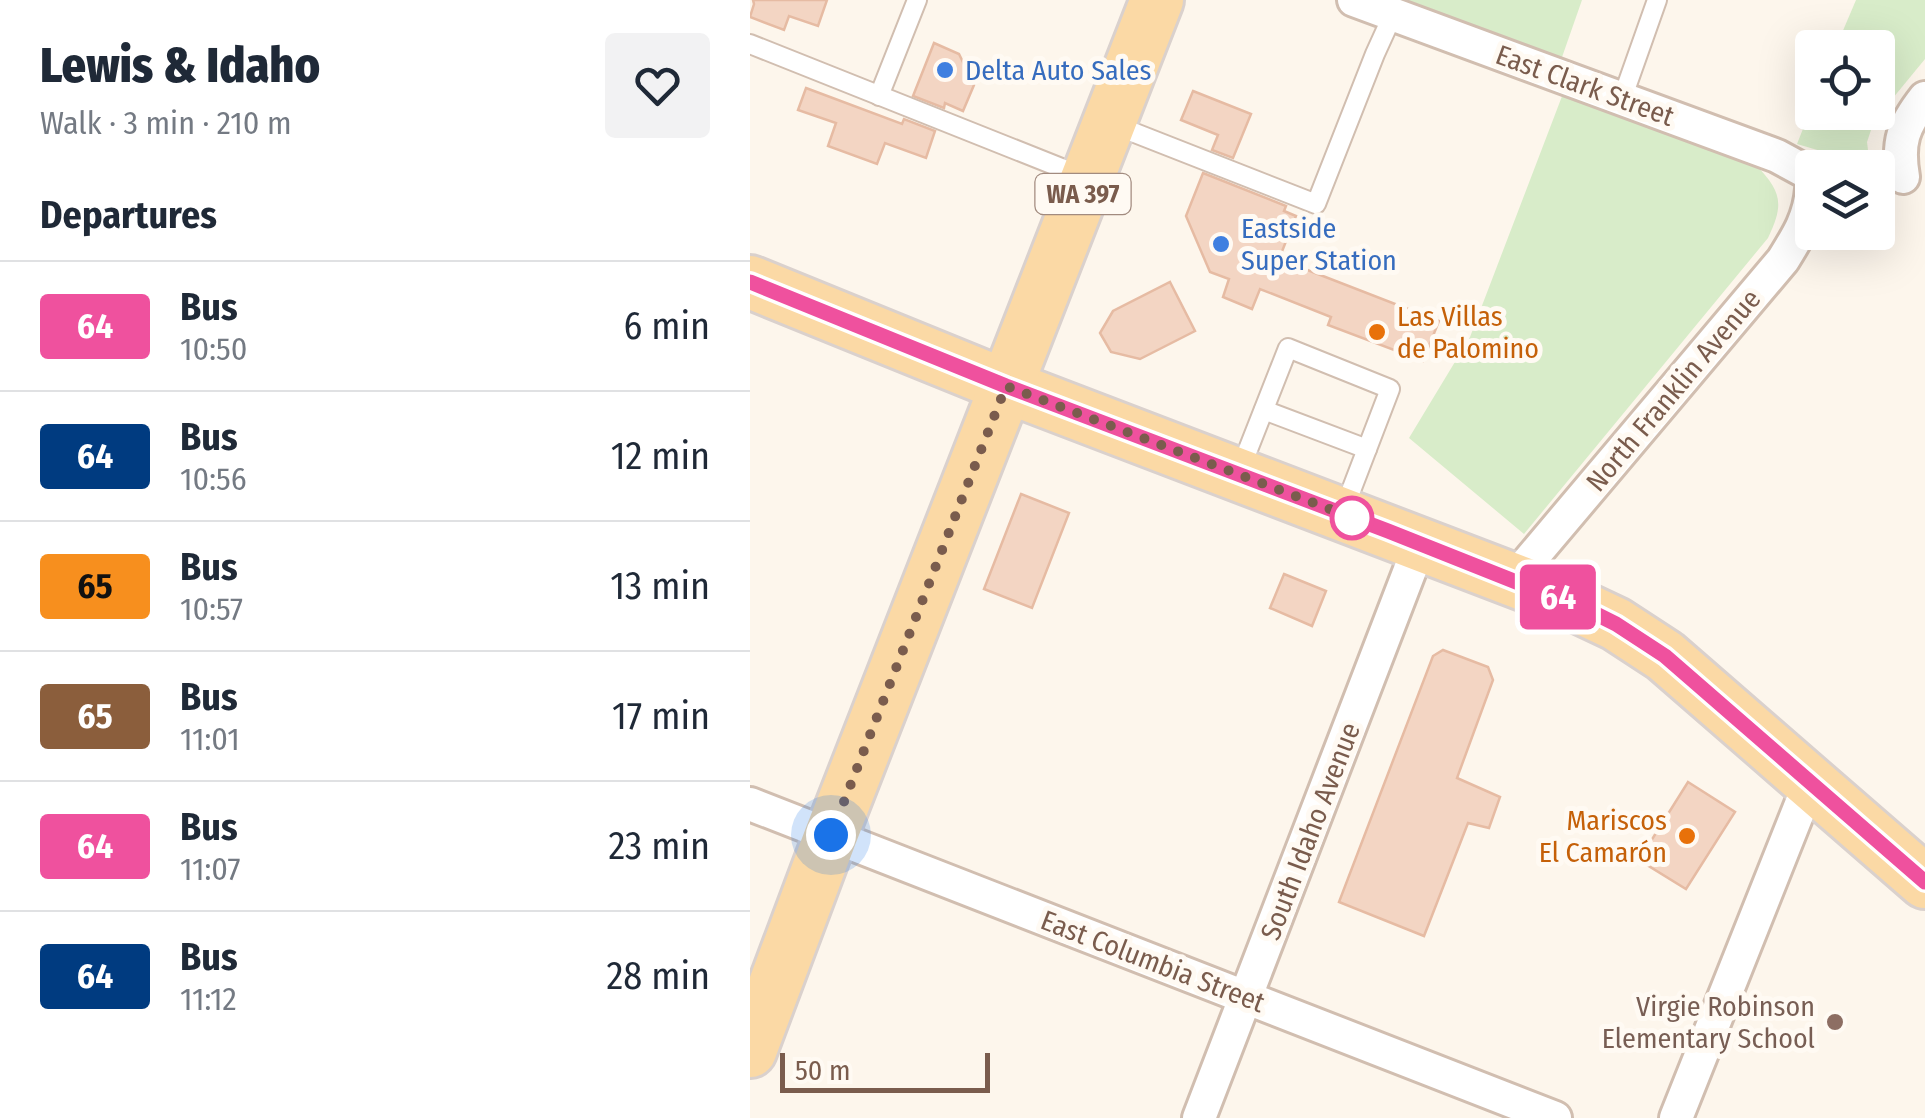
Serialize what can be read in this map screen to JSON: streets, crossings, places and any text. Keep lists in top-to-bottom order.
{
  "streets": {
    "main road": ["WA 397"],
    "street": [
      "East Clark Street",
      "North Franklin Avenue",
      "South Idaho Avenue",
      "East Columbia Street"
    ]
  },
  "crossings": [
    ["WA 397", "East Columbia Street"],
    ["South Idaho Avenue", "East Columbia Street"]
  ],
  "places": [
    "Delta Auto Sales",
    "Eastside Super Station",
    "Las Villas de Palomino",
    "Mariscos El Camarón",
    "Virgie Robinson Elementary School"
  ],
  "lines": ["bus line 64"],
  "scale_bar": "50 m",
  "page": {
    "heading": [
      ["Lewis & Idaho", "Walk · 3 min · 210 m"],
      "Departures"
    ],
    "on_map": "64",
    "list": [
      {
        "mark": "64",
        "name": "Bus",
        "note": "10:50",
        "value": "6 min"
      },
      {
        "mark": "64",
        "name": "Bus",
        "note": "10:56",
        "value": "12 min"
      },
      {
        "mark": "65",
        "name": "Bus",
        "note": "10:57",
        "value": "13 min"
      },
      {
        "mark": "65",
        "name": "Bus",
        "note": "11:01",
        "value": "17 min"
      },
      {
        "mark": "64",
        "name": "Bus",
        "note": "11:07",
        "value": "23 min"
      },
      {
        "mark": "64",
        "name": "Bus",
        "note": "11:12",
        "value": "28 min"
      }
    ],
    "scale": "50 m"
  }
}
